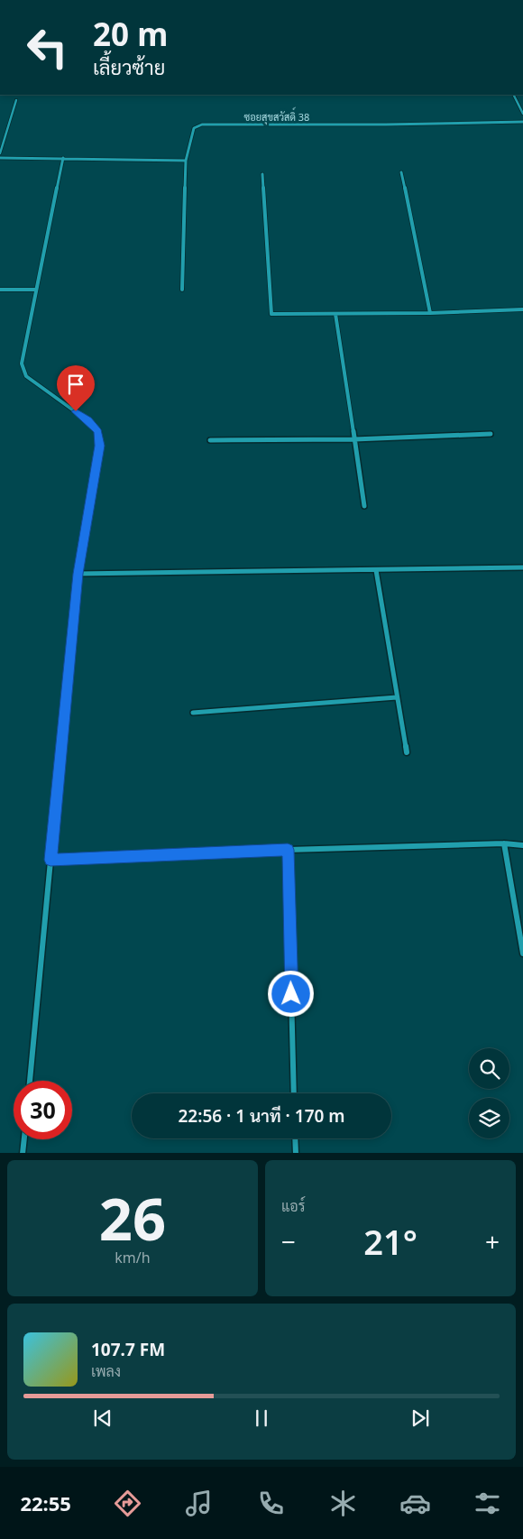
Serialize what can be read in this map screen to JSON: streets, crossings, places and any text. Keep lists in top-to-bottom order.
{
  "streets": {
    "street": ["ซอยสุขสวัสดิ์ 38"]
  },
  "page": {
    "turn": ["20 m", "เลี้ยวซ้าย"],
    "limit": "30",
    "trip": "22:56 · 1 นาที · 170 m",
    "tile": [
      ["26", "km/h"],
      "แอร์"
    ],
    "heat": ["−", "21°", "+"],
    "song": ["107.7 FM", "เพลง"],
    "tabs": "22:55"
  }
}
